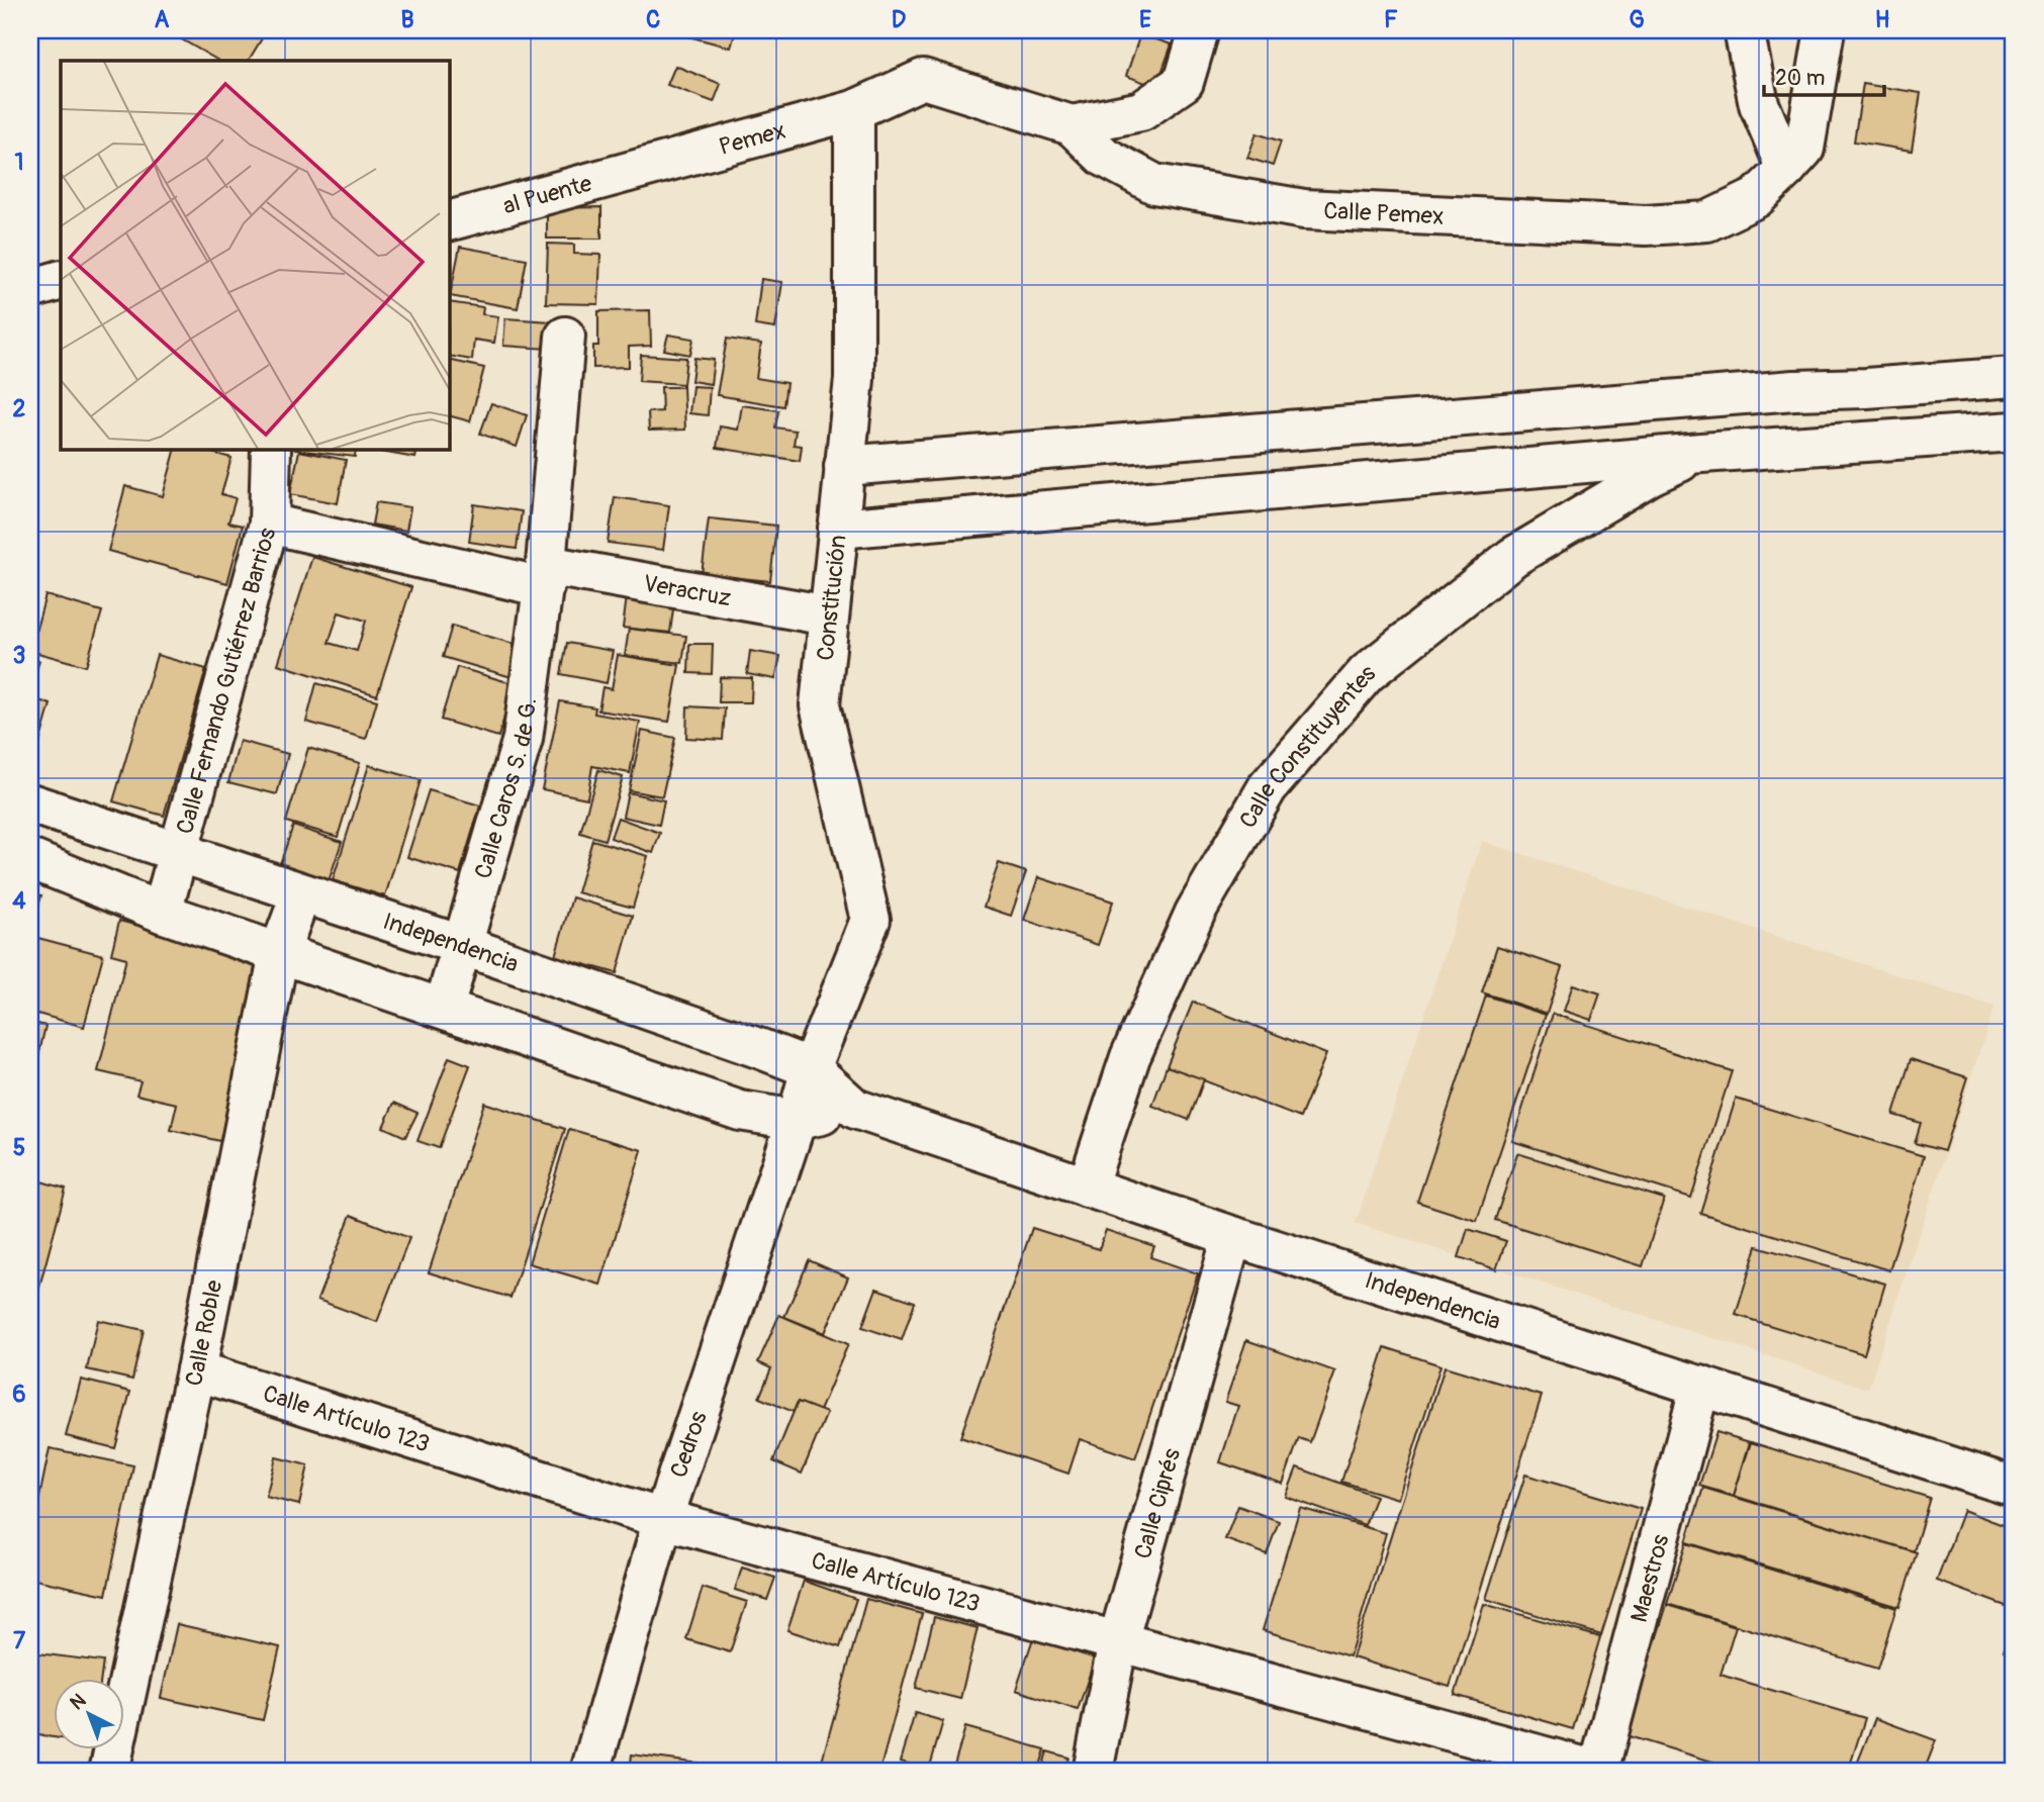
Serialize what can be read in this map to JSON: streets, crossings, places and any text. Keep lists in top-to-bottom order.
{
  "streets": {
    "street": [
      "Pemex",
      "al Puente",
      "Calle Pemex",
      "Veracruz",
      "Constitución",
      "Calle Fernando Gutiérrez Barrios",
      "Calle Constituyentes",
      "Calle Caros S. de G.",
      "Independencia",
      "Calle Roble",
      "Calle Artículo 123",
      "Cedros",
      "Calle Ciprés",
      "Maestros"
    ]
  },
  "crossings": [
    ["Pemex", "al Puente"],
    ["Pemex", "Calle Pemex"],
    ["Pemex", "Constitución"],
    ["Calle Pemex", "Constitución"],
    ["Veracruz", "Constitución"],
    ["Veracruz", "Calle Fernando Gutiérrez Barrios"],
    ["Veracruz", "Calle Caros S. de G."],
    ["Constitución", "Independencia"],
    ["Constitución", "Cedros"],
    ["Calle Fernando Gutiérrez Barrios", "Independencia"],
    ["Calle Constituyentes", "Independencia"],
    ["Calle Caros S. de G.", "Independencia"],
    ["Independencia", "Calle Roble"],
    ["Independencia", "Cedros"],
    ["Independencia", "Calle Ciprés"],
    ["Independencia", "Maestros"],
    ["Calle Roble", "Calle Artículo 123"],
    ["Calle Artículo 123", "Cedros"],
    ["Calle Artículo 123", "Calle Ciprés"],
    ["Calle Artículo 123", "Maestros"]
  ],
  "scale_bar": "20 m",
  "north": "top left",
  "grid": {
    "columns": [
      "A",
      "B",
      "C",
      "D",
      "E",
      "F",
      "G",
      "H"
    ],
    "rows": [
      "1",
      "2",
      "3",
      "4",
      "5",
      "6",
      "7"
    ]
  }
}
